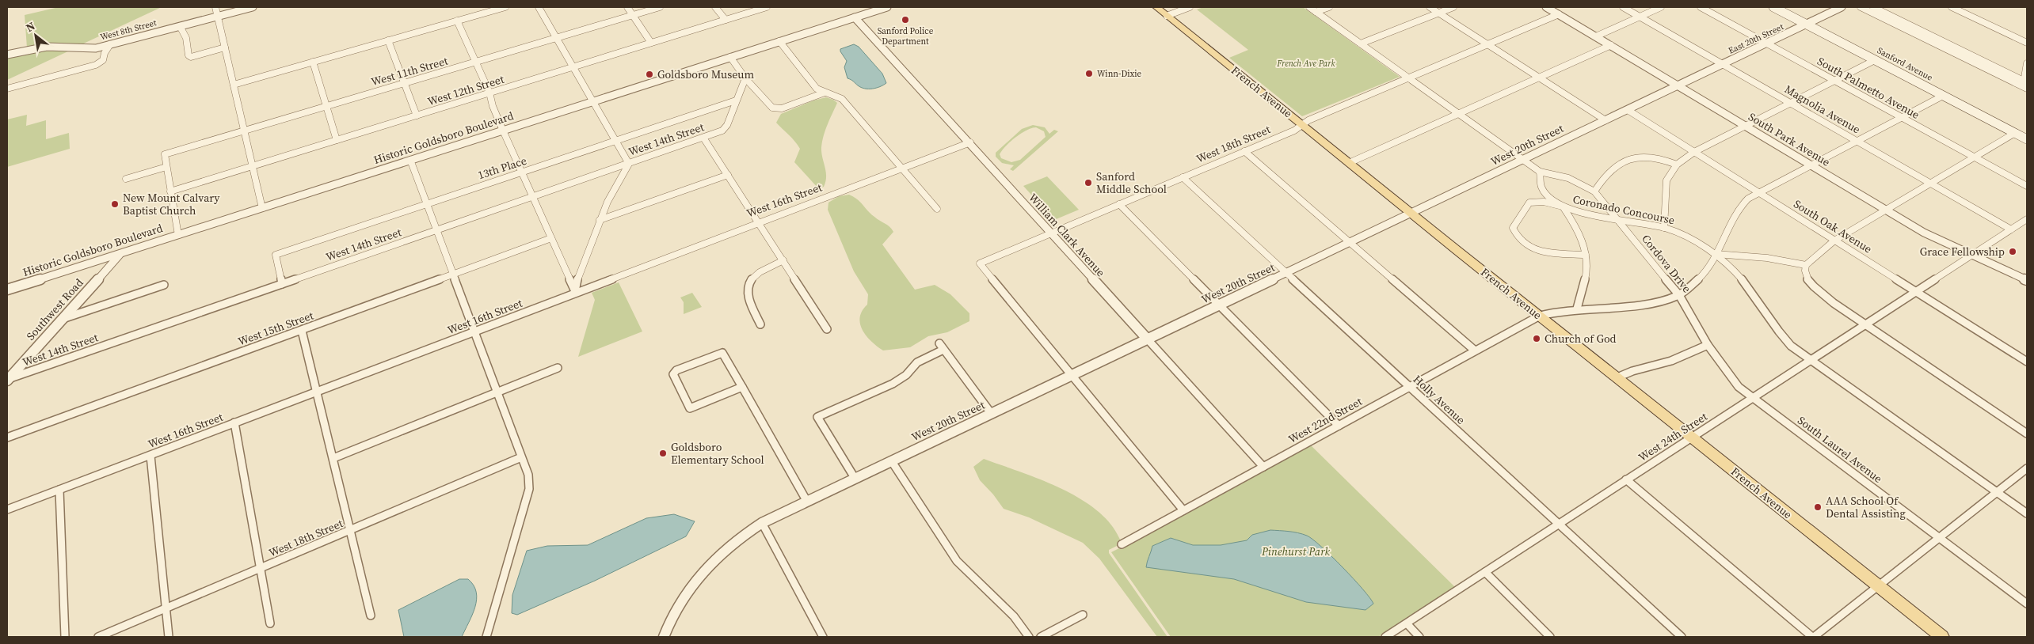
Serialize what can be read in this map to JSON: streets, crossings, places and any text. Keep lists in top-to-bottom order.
{
  "streets": {
    "main road": ["Sanford Avenue", "French Avenue"],
    "street": [
      "West 8th Street",
      "East 20th Street",
      "West 11th Street",
      "South Palmetto Avenue",
      "West 12th Street",
      "Magnolia Avenue",
      "Historic Goldsboro Boulevard",
      "West 14th Street",
      "South Park Avenue",
      "West 18th Street",
      "West 20th Street",
      "13th Place",
      "West 16th Street",
      "Coronado Concourse",
      "South Oak Avenue",
      "William Clark Avenue",
      "Cordova Drive",
      "Southwest Road",
      "West 15th Street",
      "Holly Avenue",
      "West 22nd Street",
      "West 24th Street",
      "South Laurel Avenue"
    ]
  },
  "crossings": [
    ["East 20th Street", "Sanford Avenue"],
    ["East 20th Street", "South Palmetto Avenue"],
    ["East 20th Street", "Magnolia Avenue"],
    ["East 20th Street", "South Park Avenue"],
    ["East 20th Street", "West 20th Street"],
    ["French Avenue", "West 18th Street"],
    ["French Avenue", "West 20th Street"],
    ["French Avenue", "West 22nd Street"],
    ["French Avenue", "West 24th Street"],
    ["Magnolia Avenue", "West 24th Street"],
    ["Historic Goldsboro Boulevard", "William Clark Avenue"],
    ["Historic Goldsboro Boulevard", "Southwest Road"],
    ["West 14th Street", "13th Place"],
    ["West 14th Street", "Southwest Road"],
    ["South Park Avenue", "West 18th Street"],
    ["South Park Avenue", "West 20th Street"],
    ["South Park Avenue", "West 24th Street"],
    ["West 18th Street", "West 20th Street"],
    ["West 18th Street", "William Clark Avenue"],
    ["West 18th Street", "Holly Avenue"],
    ["West 20th Street", "South Oak Avenue"],
    ["West 20th Street", "William Clark Avenue"],
    ["West 20th Street", "Holly Avenue"],
    ["West 16th Street", "William Clark Avenue"],
    ["Coronado Concourse", "Cordova Drive"],
    ["Coronado Concourse", "West 24th Street"],
    ["South Oak Avenue", "West 24th Street"],
    ["William Clark Avenue", "West 22nd Street"],
    ["Cordova Drive", "West 22nd Street"],
    ["Cordova Drive", "West 24th Street"],
    ["Cordova Drive", "South Laurel Avenue"],
    ["Holly Avenue", "West 22nd Street"],
    ["Holly Avenue", "West 24th Street"],
    ["West 24th Street", "South Laurel Avenue"]
  ],
  "parks": ["French Ave Park", "Pinehurst Park"],
  "places": [
    "Sanford Police Department",
    "Winn-Dixie",
    "Goldsboro Museum",
    "Sanford Middle School",
    "New Mount Calvary Baptist Church",
    "Grace Fellowship",
    "Church of God",
    "Goldsboro Elementary School",
    "AAA School Of Dental Assisting"
  ],
  "north": "top left"
}
